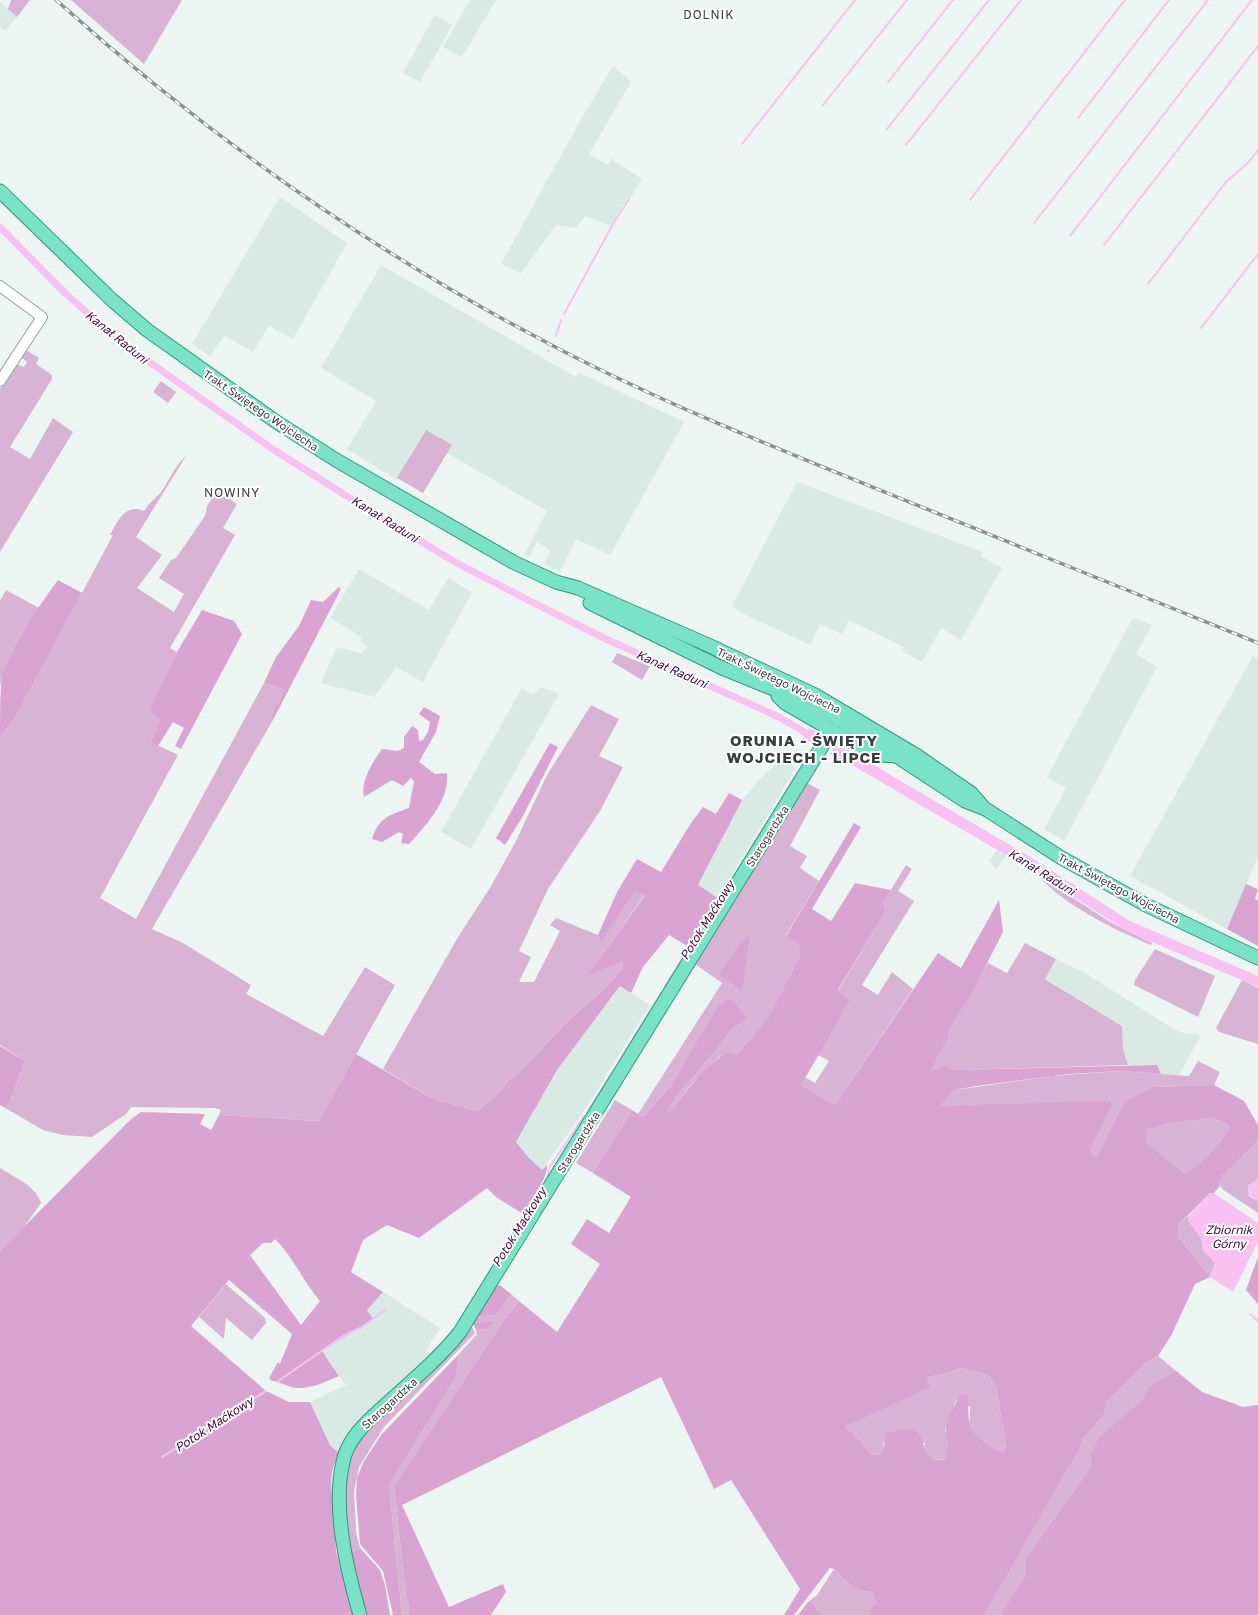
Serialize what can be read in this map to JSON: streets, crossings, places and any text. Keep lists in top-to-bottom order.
{
  "streets": {
    "main road": ["Trakt Świętego Wojciecha", "Starogardzka"]
  },
  "districts": ["DOLNIK", "NOWINY", "ORUNIA - ŚWIĘTY WOJCIECH - LIPCE"],
  "water": ["Kanał Raduni", "Potok Maćkowy", "Zbiornik Górny"]
}
